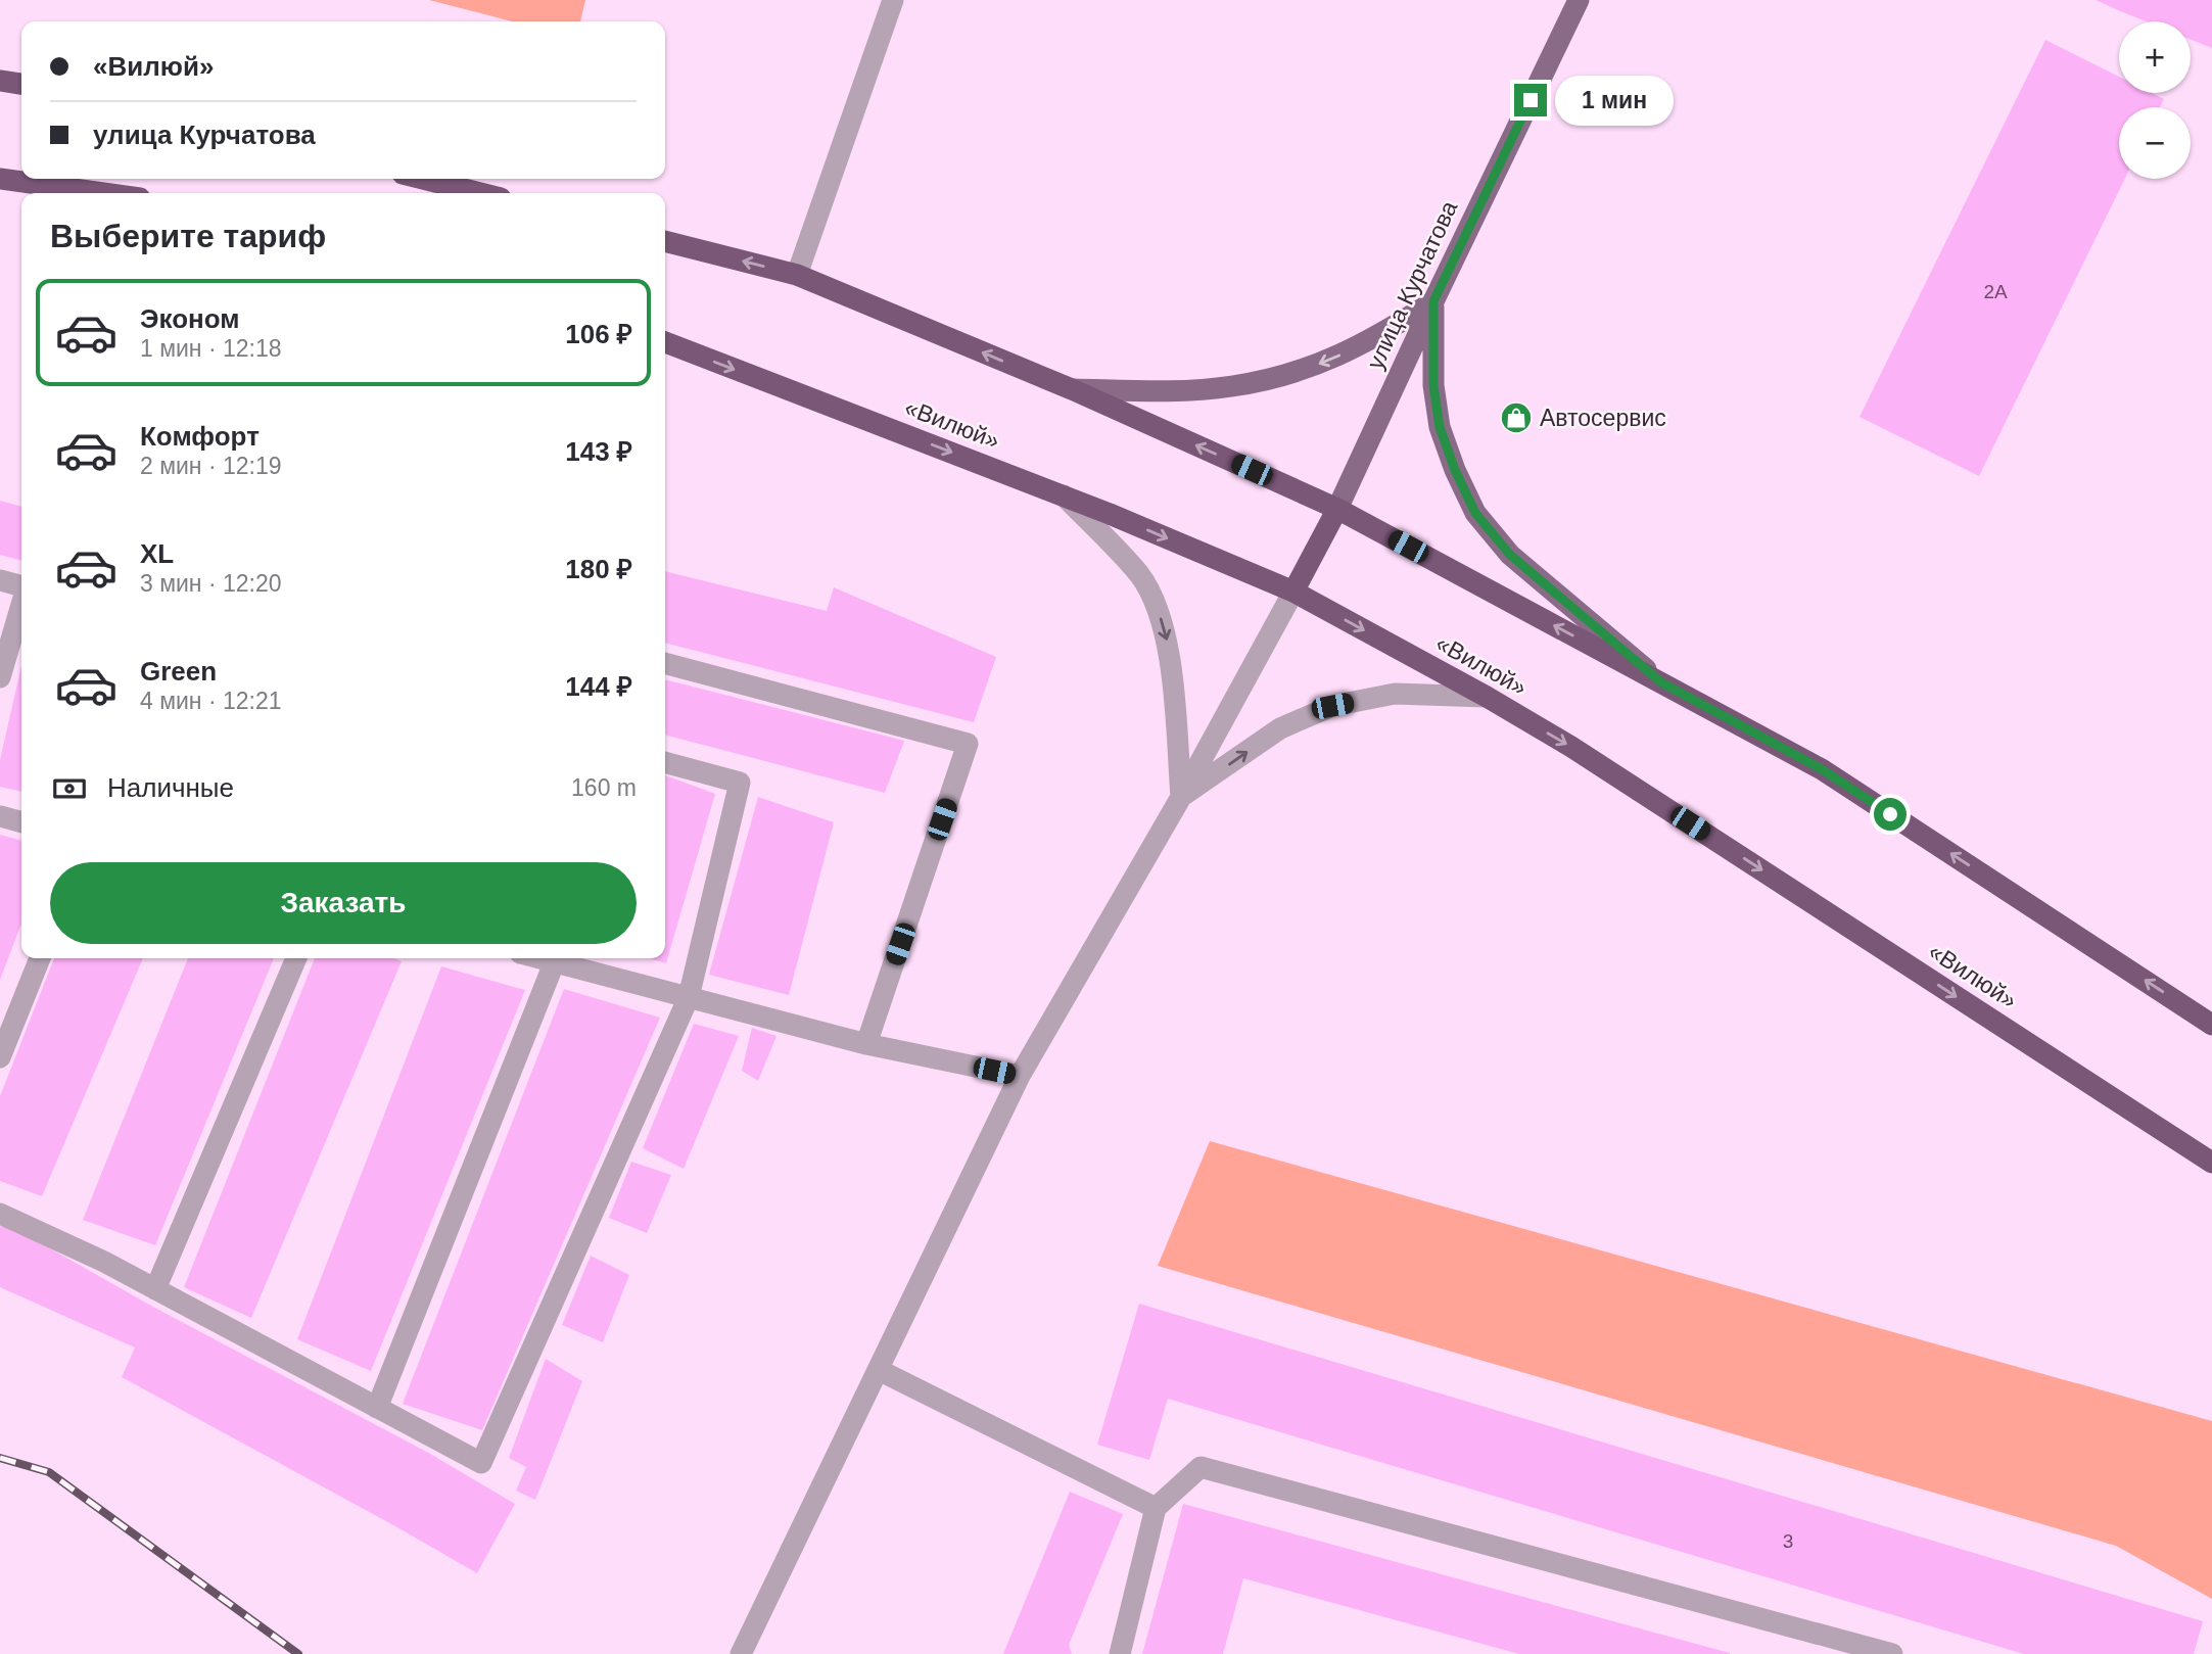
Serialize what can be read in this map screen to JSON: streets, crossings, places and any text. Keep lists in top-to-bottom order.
{
  "streets": {
    "highway": ["улица Курчатова", "«Вилюй»"]
  },
  "crossings": [
    ["улица Курчатова", "«Вилюй»"]
  ],
  "places": {
    "shop": ["Автосервис"]
  },
  "house_numbers": ["2А", "3"],
  "page": {
    "map_buttons": ["+", "−"],
    "banner": ["«Вилюй»", "улица Курчатова"],
    "bubble": "1 мин",
    "heading": "Выберите тариф",
    "list": [
      {
        "name": "Эконом",
        "note": "1 мин · 12:18",
        "value": "106 ₽"
      },
      {
        "name": "Комфорт",
        "note": "2 мин · 12:19",
        "value": "143 ₽"
      },
      {
        "name": "XL",
        "note": "3 мин · 12:20",
        "value": "180 ₽"
      },
      {
        "name": "Green",
        "note": "4 мин · 12:21",
        "value": "144 ₽"
      }
    ],
    "pay": ["Наличные", "160 m"],
    "buttons": "Заказать"
  }
}
